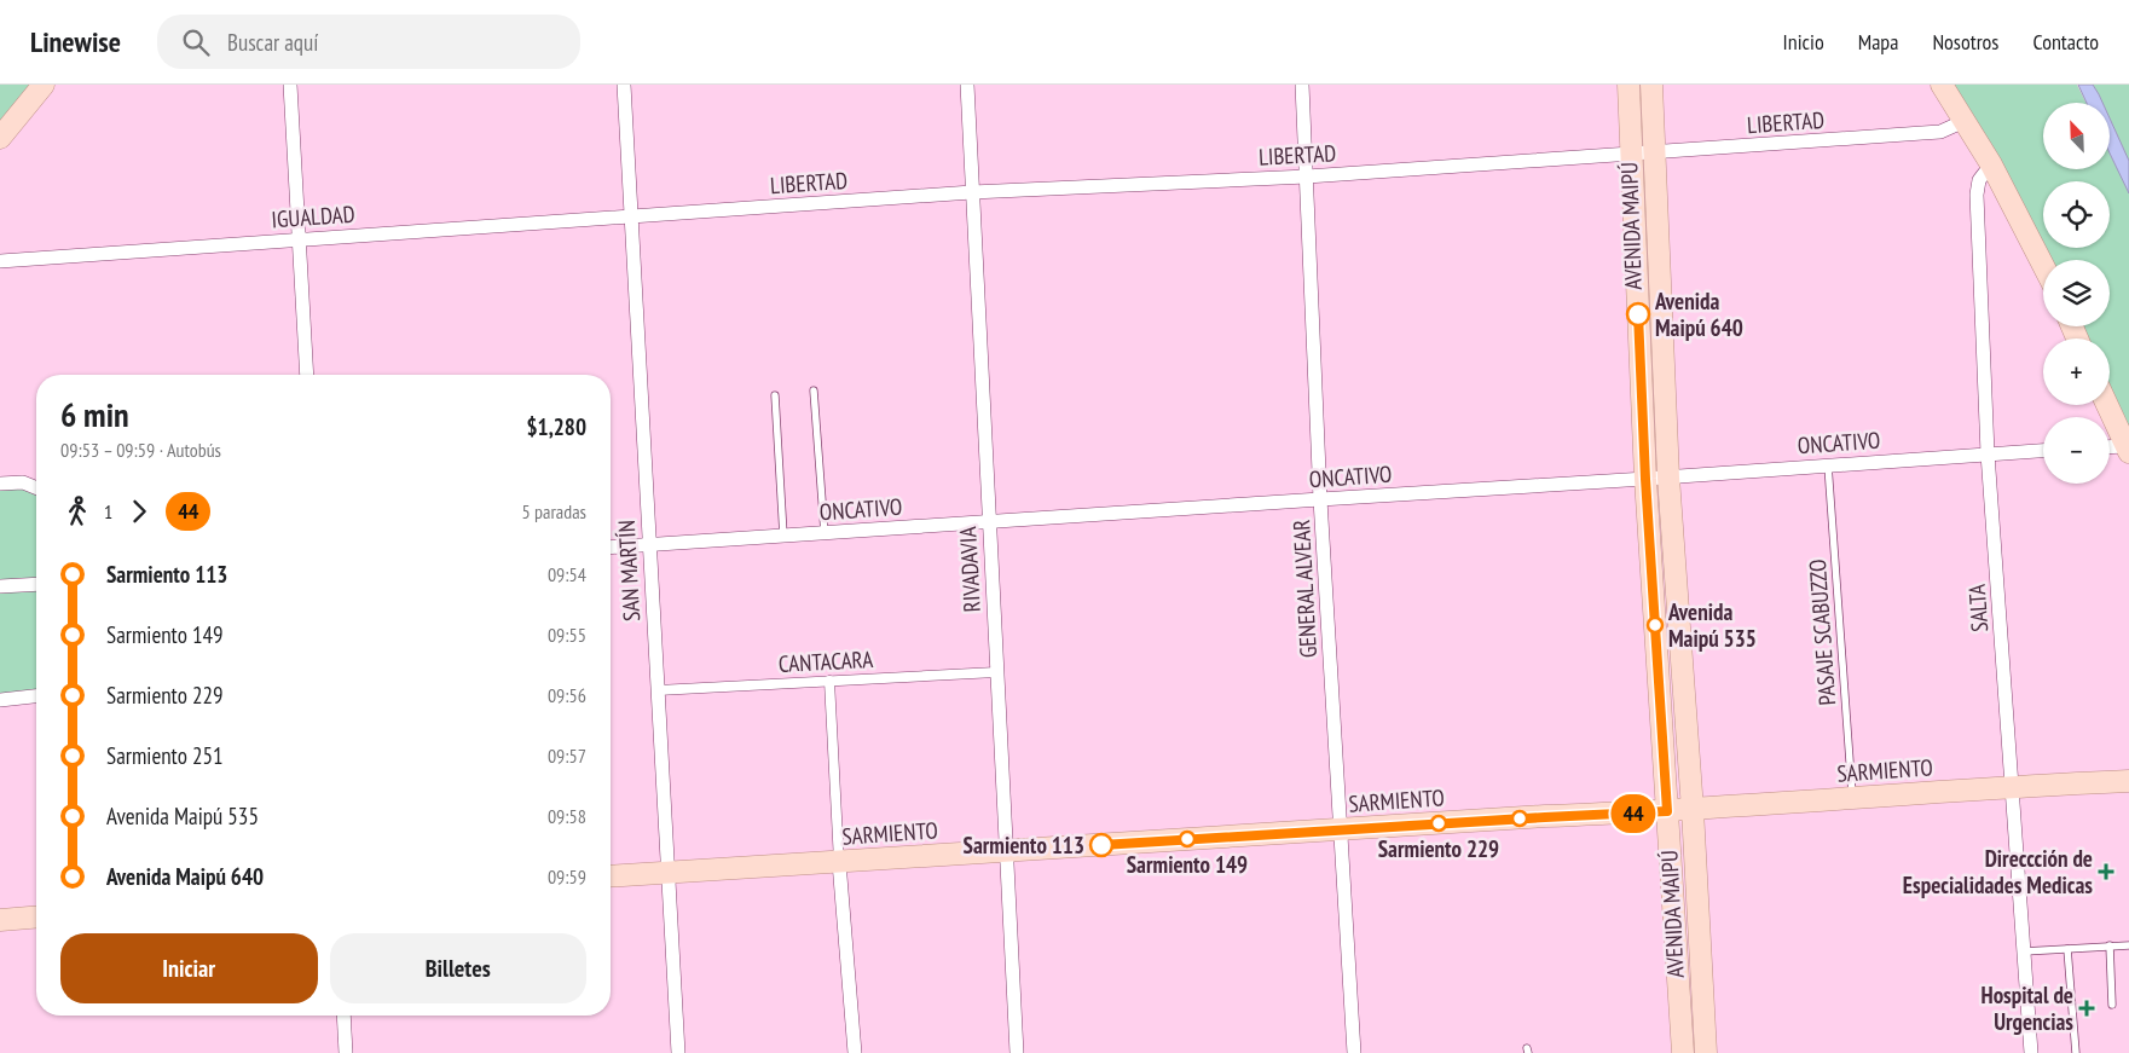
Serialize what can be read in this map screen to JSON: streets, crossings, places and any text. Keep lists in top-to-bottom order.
{
  "streets": {
    "main road": ["AVENIDA MAIPÚ", "SARMIENTO"],
    "street": [
      "LIBERTAD",
      "IGUALDAD",
      "ONCATIVO",
      "RIVADAVIA",
      "SAN MARTÍN",
      "GENERAL ALVEAR",
      "SALTA",
      "CANTACARA"
    ],
    "lane": ["PASAJE SCABUZZO"]
  },
  "crossings": [
    ["LIBERTAD", "IGUALDAD"],
    ["LIBERTAD", "AVENIDA MAIPÚ"],
    ["LIBERTAD", "RIVADAVIA"],
    ["LIBERTAD", "SAN MARTÍN"],
    ["LIBERTAD", "GENERAL ALVEAR"],
    ["IGUALDAD", "SAN MARTÍN"],
    ["AVENIDA MAIPÚ", "ONCATIVO"],
    ["AVENIDA MAIPÚ", "SARMIENTO"],
    ["ONCATIVO", "RIVADAVIA"],
    ["ONCATIVO", "SAN MARTÍN"],
    ["ONCATIVO", "GENERAL ALVEAR"],
    ["ONCATIVO", "SALTA"],
    ["ONCATIVO", "PASAJE SCABUZZO"],
    ["RIVADAVIA", "CANTACARA"],
    ["RIVADAVIA", "SARMIENTO"],
    ["SAN MARTÍN", "CANTACARA"],
    ["SAN MARTÍN", "SARMIENTO"],
    ["GENERAL ALVEAR", "SARMIENTO"],
    ["SALTA", "SARMIENTO"],
    ["PASAJE SCABUZZO", "SARMIENTO"]
  ],
  "places": {
    "other": [
      "Avenida Maipú 640",
      "Avenida Maipú 535",
      "Sarmiento 229",
      "Sarmiento 149",
      "Sarmiento 113"
    ],
    "health": ["Direccción de Especialidades Medicas", "Hospital de Urgencias"]
  },
  "lines": ["bus line 44"],
  "north": "top left",
  "page": {
    "header": "Linewise",
    "search": "Buscar aquí",
    "nav": [
      "Inicio",
      "Mapa",
      "Nosotros",
      "Contacto"
    ],
    "on_map": "44",
    "map_buttons": ["+", "−"],
    "heading": ["6 min", "09:53 – 09:59 · Autobús", "$1,280"],
    "legs": ["1", "44", "5 paradas"],
    "list": [
      {
        "name": "Sarmiento 113",
        "value": "09:54"
      },
      {
        "name": "Sarmiento 149",
        "value": "09:55"
      },
      {
        "name": "Sarmiento 229",
        "value": "09:56"
      },
      {
        "name": "Sarmiento 251",
        "value": "09:57"
      },
      {
        "name": "Avenida Maipú 535",
        "value": "09:58"
      },
      {
        "name": "Avenida Maipú 640",
        "value": "09:59"
      }
    ],
    "buttons": ["Iniciar", "Billetes"]
  }
}
